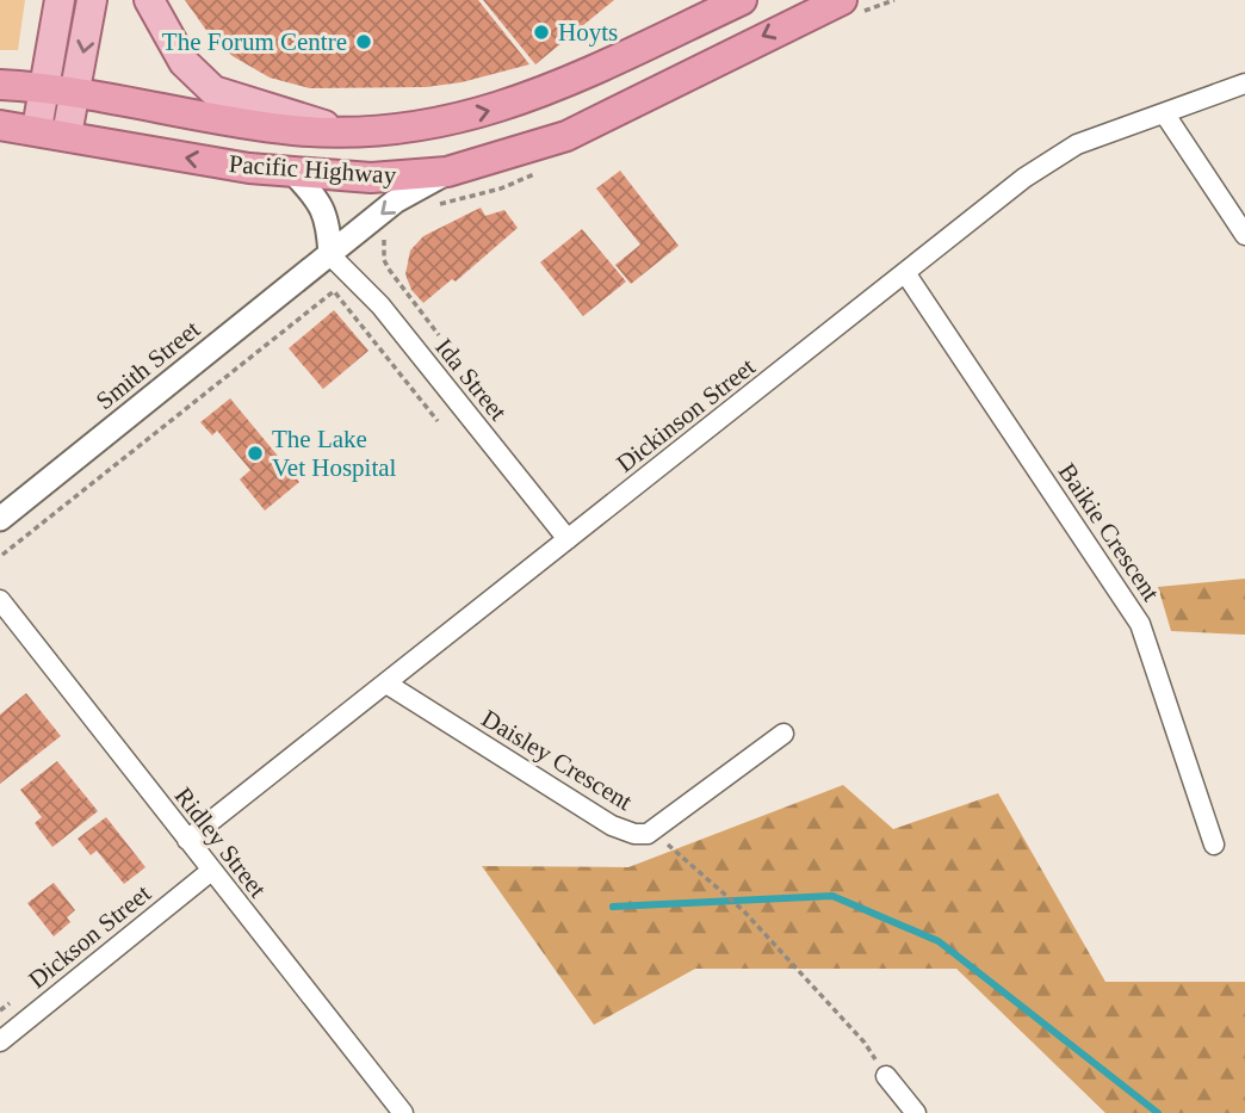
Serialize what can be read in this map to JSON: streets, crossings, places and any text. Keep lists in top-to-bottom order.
{
  "streets": {
    "highway": ["Pacific Highway"],
    "street": [
      "Smith Street",
      "Ida Street",
      "Dickinson Street",
      "Baikie Crescent",
      "Daisley Crescent",
      "Ridley Street",
      "Dickson Street"
    ]
  },
  "crossings": [
    ["Pacific Highway", "Smith Street"],
    ["Smith Street", "Ida Street"],
    ["Ida Street", "Dickinson Street"],
    ["Dickinson Street", "Baikie Crescent"],
    ["Dickinson Street", "Daisley Crescent"],
    ["Dickinson Street", "Ridley Street"],
    ["Ridley Street", "Dickson Street"]
  ],
  "places": ["Hoyts", "The Forum Centre", "The Lake Vet Hospital"]
}
